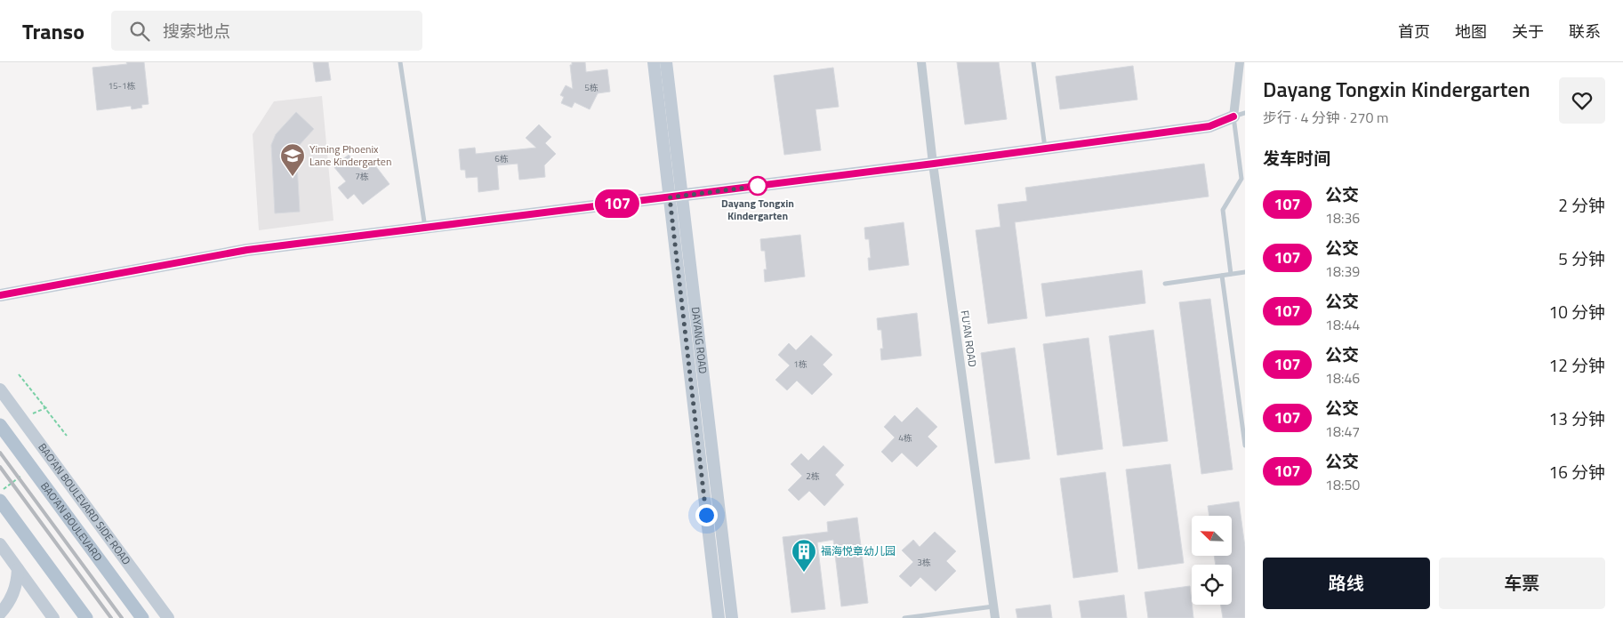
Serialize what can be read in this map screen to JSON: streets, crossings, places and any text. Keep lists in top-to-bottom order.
{
  "streets": {
    "main road": ["BAO'AN BOULEVARD"],
    "street": ["FU'AN ROAD", "DAYANG ROAD", "BAO'AN BOULEVARD SIDE ROAD"]
  },
  "places": {
    "school or university": ["Yiming Phoenix Lane Kindergarten"],
    "other": ["Dayang Tongxin Kindergarten"],
    "building": ["福海悦章幼儿园"]
  },
  "lines": ["bus line 107"],
  "house_numbers": [
    "15-1栋",
    "5栋",
    "6栋",
    "7栋",
    "1栋",
    "4栋",
    "2栋",
    "3栋"
  ],
  "north": "top left",
  "page": {
    "header": "Transo",
    "search": "搜索地点",
    "nav": [
      "首页",
      "地图",
      "关于",
      "联系"
    ],
    "on_map": "107",
    "heading": [
      ["Dayang Tongxin Kindergarten", "步行 · 4 分钟 · 270 m"],
      "发车时间"
    ],
    "list": [
      {
        "mark": "107",
        "name": "公交",
        "note": "18:36",
        "value": "2 分钟"
      },
      {
        "mark": "107",
        "name": "公交",
        "note": "18:39",
        "value": "5 分钟"
      },
      {
        "mark": "107",
        "name": "公交",
        "note": "18:44",
        "value": "10 分钟"
      },
      {
        "mark": "107",
        "name": "公交",
        "note": "18:46",
        "value": "12 分钟"
      },
      {
        "mark": "107",
        "name": "公交",
        "note": "18:47",
        "value": "13 分钟"
      },
      {
        "mark": "107",
        "name": "公交",
        "note": "18:50",
        "value": "16 分钟"
      }
    ],
    "buttons": ["路线", "车票"]
  }
}
